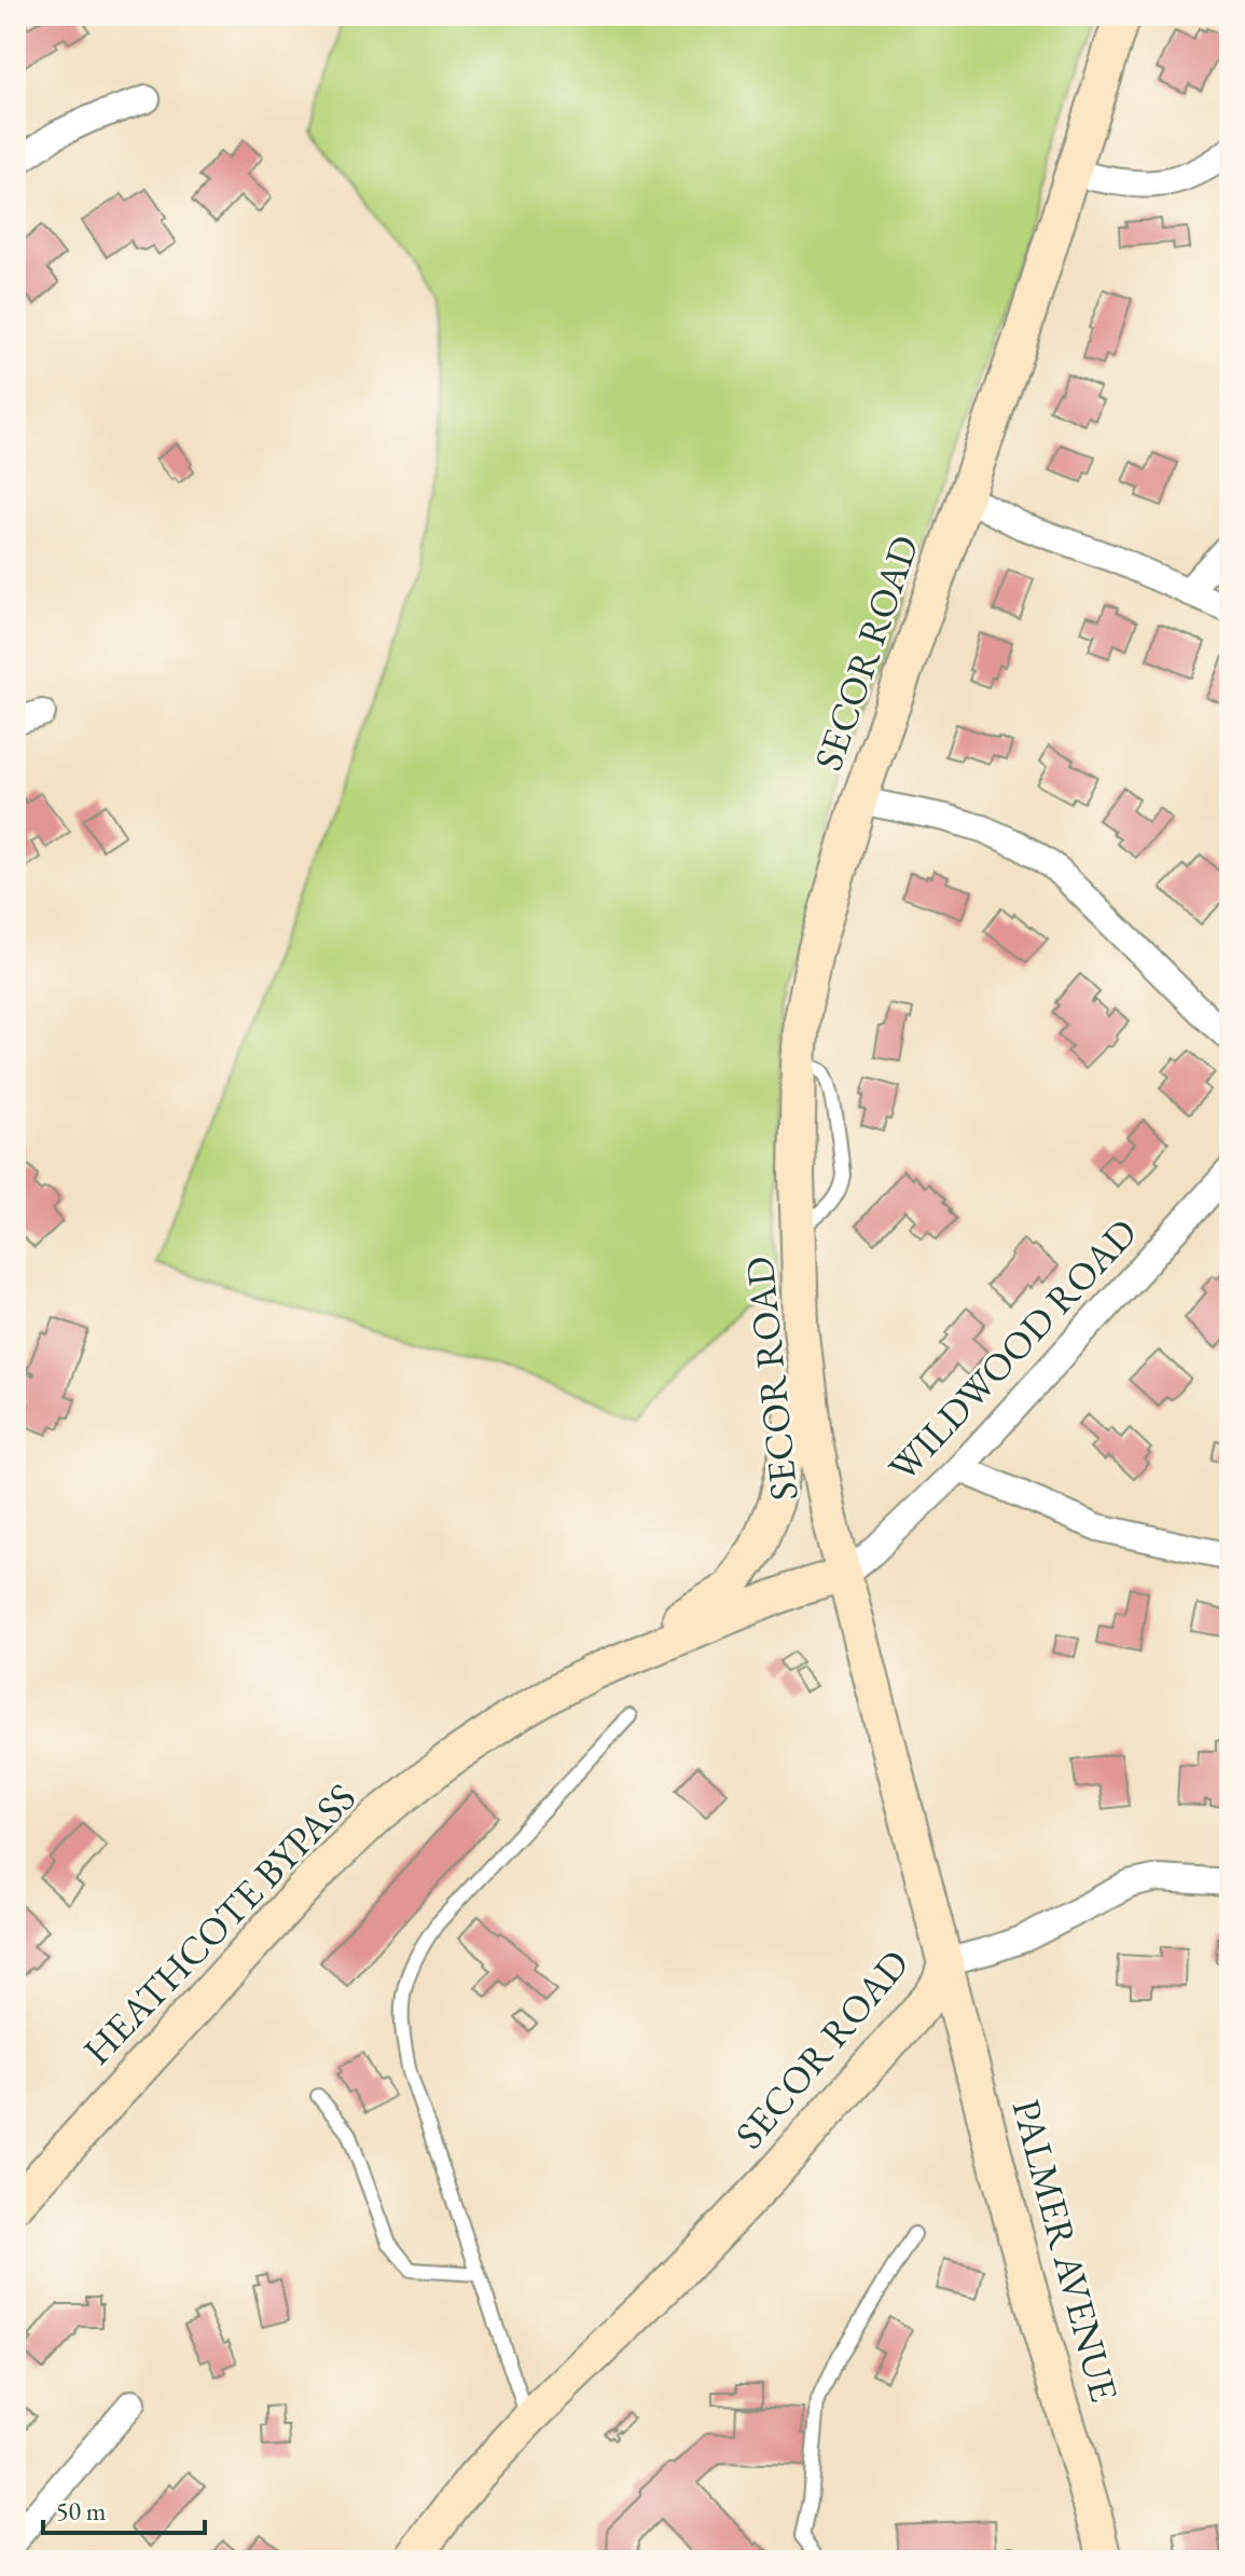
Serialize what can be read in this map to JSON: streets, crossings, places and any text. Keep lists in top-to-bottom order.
{
  "streets": {
    "main road": ["SECOR ROAD", "HEATHCOTE BYPASS", "PALMER AVENUE"],
    "street": ["WILDWOOD ROAD"]
  },
  "crossings": [
    ["SECOR ROAD", "WILDWOOD ROAD"],
    ["SECOR ROAD", "PALMER AVENUE"]
  ],
  "scale_bar": "50 m"
}
